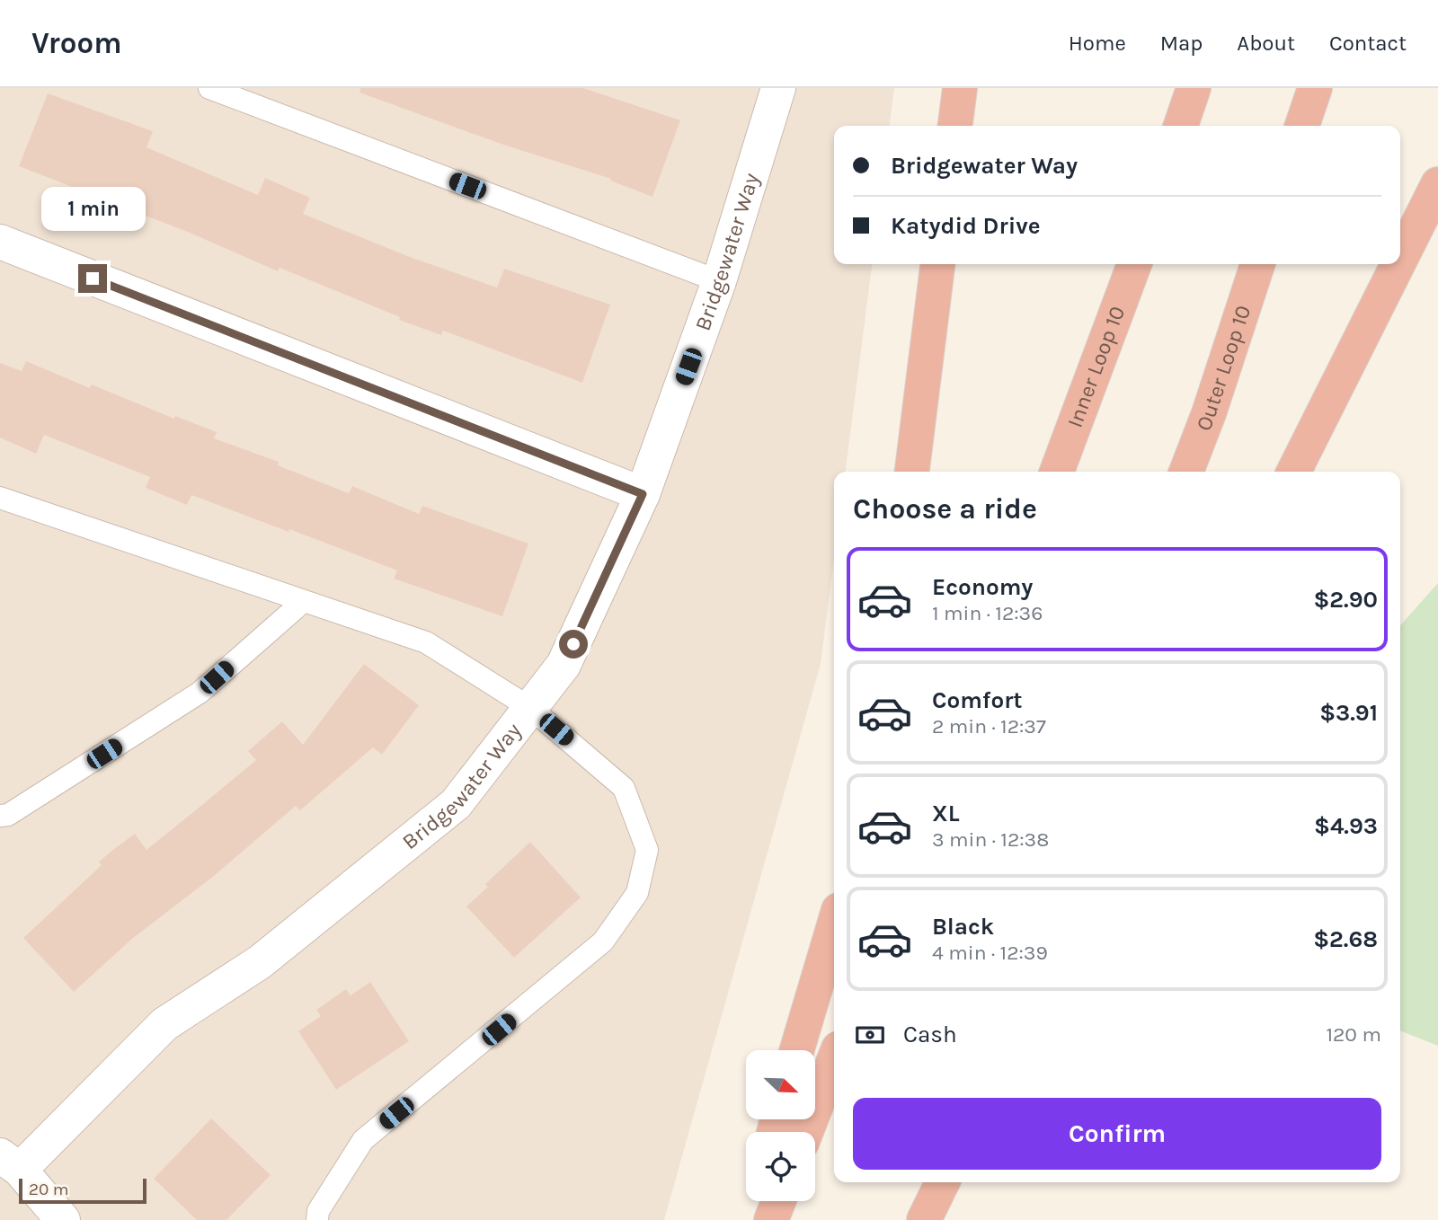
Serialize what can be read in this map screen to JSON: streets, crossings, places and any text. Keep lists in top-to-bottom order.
{
  "streets": {
    "highway": ["Inner Loop 10", "Outer Loop 10"],
    "street": ["Bridgewater Way"]
  },
  "scale_bar": "20 m",
  "north": "bottom right",
  "page": {
    "header": "Vroom",
    "nav": [
      "Home",
      "Map",
      "About",
      "Contact"
    ],
    "banner": ["Bridgewater Way", "Katydid Drive"],
    "bubble": "1 min",
    "heading": "Choose a ride",
    "list": [
      {
        "name": "Economy",
        "note": "1 min · 12:36",
        "value": "$2.90"
      },
      {
        "name": "Comfort",
        "note": "2 min · 12:37",
        "value": "$3.91"
      },
      {
        "name": "XL",
        "note": "3 min · 12:38",
        "value": "$4.93"
      },
      {
        "name": "Black",
        "note": "4 min · 12:39",
        "value": "$2.68"
      }
    ],
    "pay": ["Cash", "120 m"],
    "buttons": "Confirm",
    "scale": "20 m"
  }
}
